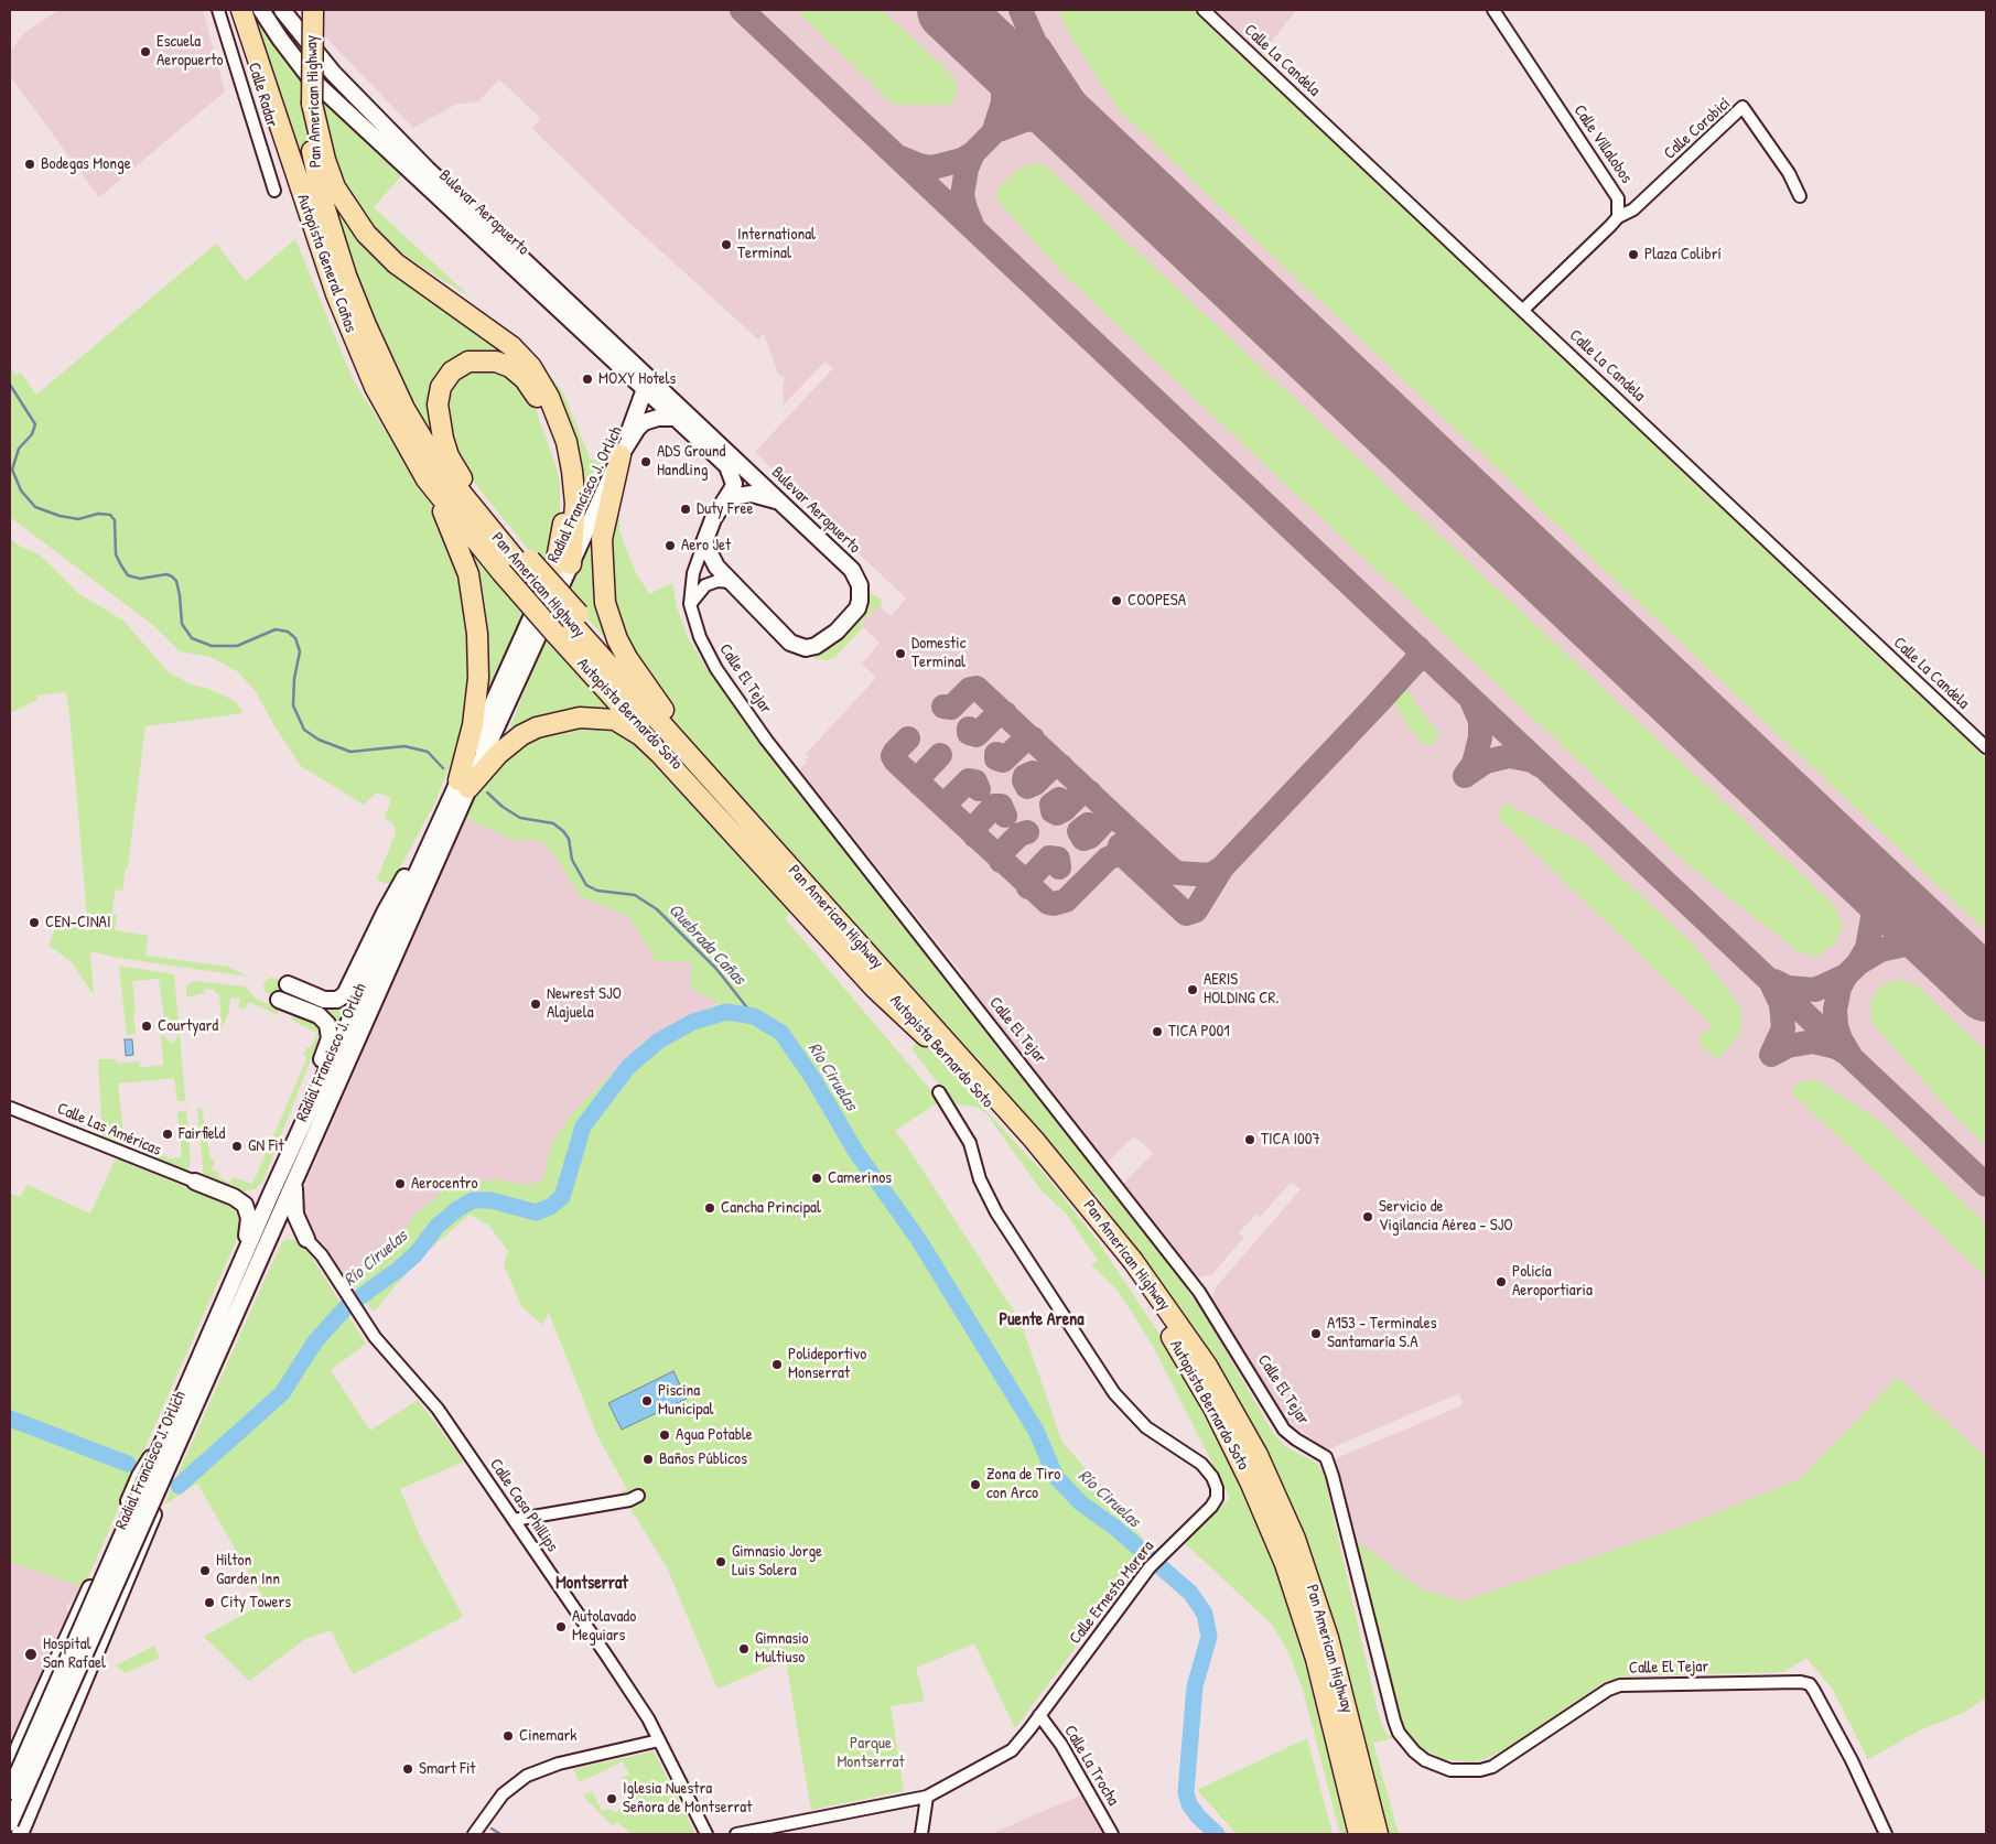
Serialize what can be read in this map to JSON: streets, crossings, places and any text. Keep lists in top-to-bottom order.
{
  "streets": {
    "highway": ["Pan American Highway", "Autopista General Cañas", "Autopista Bernardo Soto"],
    "main road": ["Bulevar Aeropuerto", "Radial Francisco J. Orlich"],
    "street": [
      "Calle La Candela",
      "Calle Radar",
      "Calle Corobicí",
      "Calle Villalobos",
      "Calle El Tejar",
      "Calle Las Américas",
      "Calle Casa Phillips",
      "Calle Ernesto Morera",
      "Calle La Trocha"
    ]
  },
  "crossings": [
    ["Pan American Highway", "Autopista General Cañas"],
    ["Pan American Highway", "Autopista Bernardo Soto"],
    ["Calle Corobicí", "Calle Villalobos"],
    ["Bulevar Aeropuerto", "Radial Francisco J. Orlich"],
    ["Bulevar Aeropuerto", "Calle El Tejar"],
    ["Autopista General Cañas", "Autopista Bernardo Soto"],
    ["Calle Ernesto Morera", "Calle La Trocha"]
  ],
  "districts": ["Puente Arena", "Montserrat"],
  "water": ["Quebrada Cañas", "Río Ciruelas"],
  "parks": ["Parque Montserrat"],
  "places": [
    "Escuela Aeropuerto",
    "Bodegas Monge",
    "International Terminal",
    "Plaza Colibrí",
    "MOXY Hotels",
    "ADS Ground Handling",
    "Duty Free",
    "Aero Jet",
    "COOPESA",
    "Domestic Terminal",
    "CEN-CINAI",
    "AERIS HOLDING CR.",
    "Newrest SJO Alajuela",
    "Courtyard",
    "TICA P001",
    "Fairfield",
    "TICA I007",
    "GN Fit",
    "Camerinos",
    "Aerocentro",
    "Cancha Principal",
    "Servicio de Vigilancia Aérea - SJO",
    "Policía Aeroportiaria",
    "A153 - Terminales Santamaría S.A",
    "Polideportivo Monserrat",
    "Piscina Municipal",
    "Agua Potable",
    "Baños Públicos",
    "Zona de Tiro con Arco",
    "Gimnasio Jorge Luis Solera",
    "Hilton Garden Inn",
    "City Towers",
    "Autolavado Meguiars",
    "Gimnasio Multiuso",
    "Hospital San Rafael",
    "Cinemark",
    "Smart Fit",
    "Iglesia Nuestra Señora de Montserrat"
  ]
}
